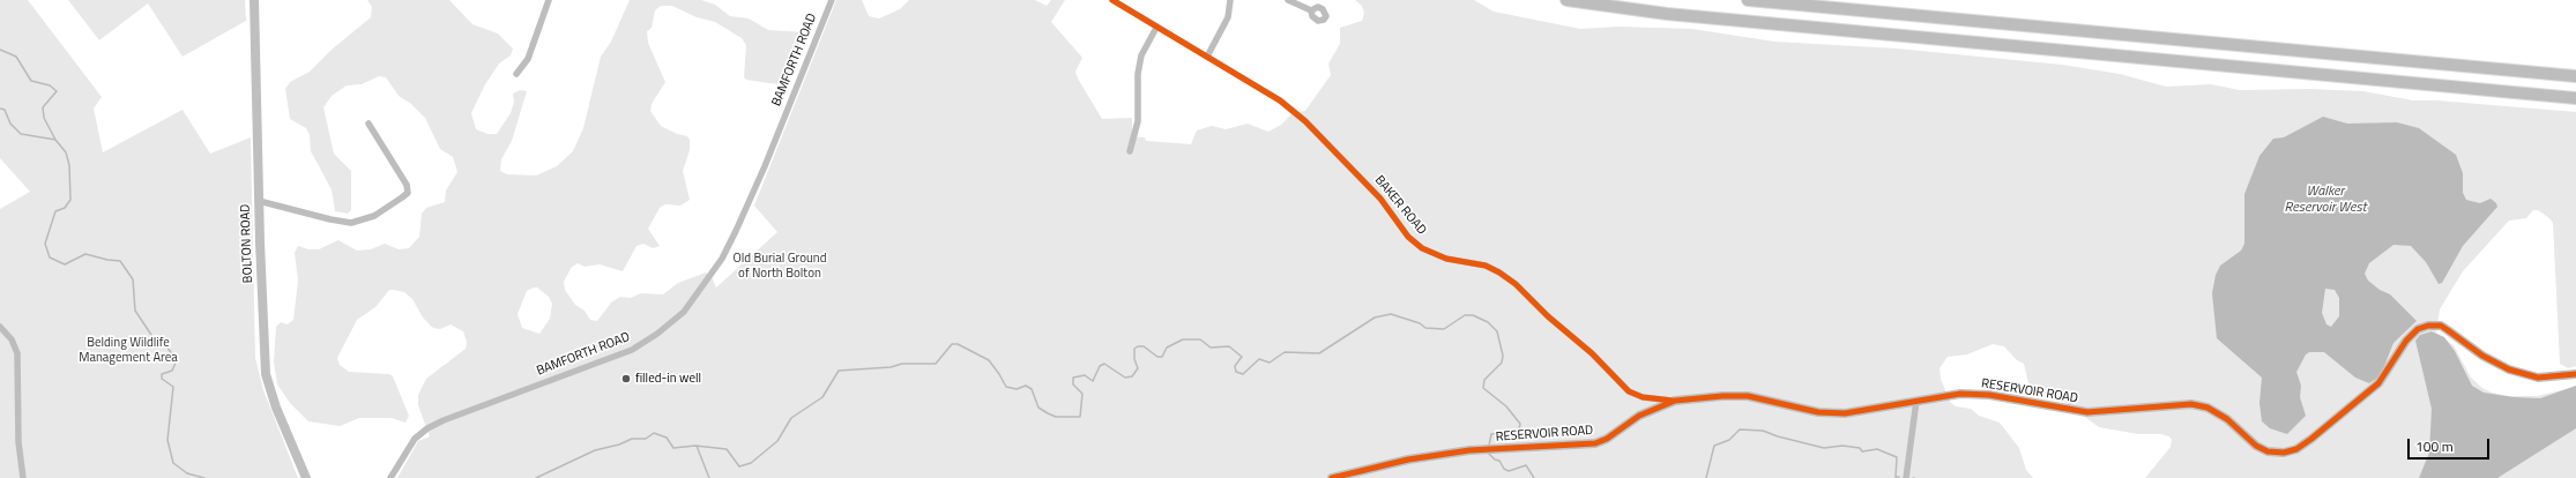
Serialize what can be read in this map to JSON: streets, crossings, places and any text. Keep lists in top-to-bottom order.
{
  "streets": {
    "street": [
      "BAMFORTH ROAD",
      "BAKER ROAD",
      "BOLTON ROAD",
      "RESERVOIR ROAD"
    ]
  },
  "crossings": [
    ["BAKER ROAD", "RESERVOIR ROAD"]
  ],
  "water": ["Walker Reservoir West"],
  "parks": ["Old Burial Ground of North Bolton", "Belding Wildlife Management Area"],
  "places": ["filled-in well"],
  "scale_bar": "100 m"
}
